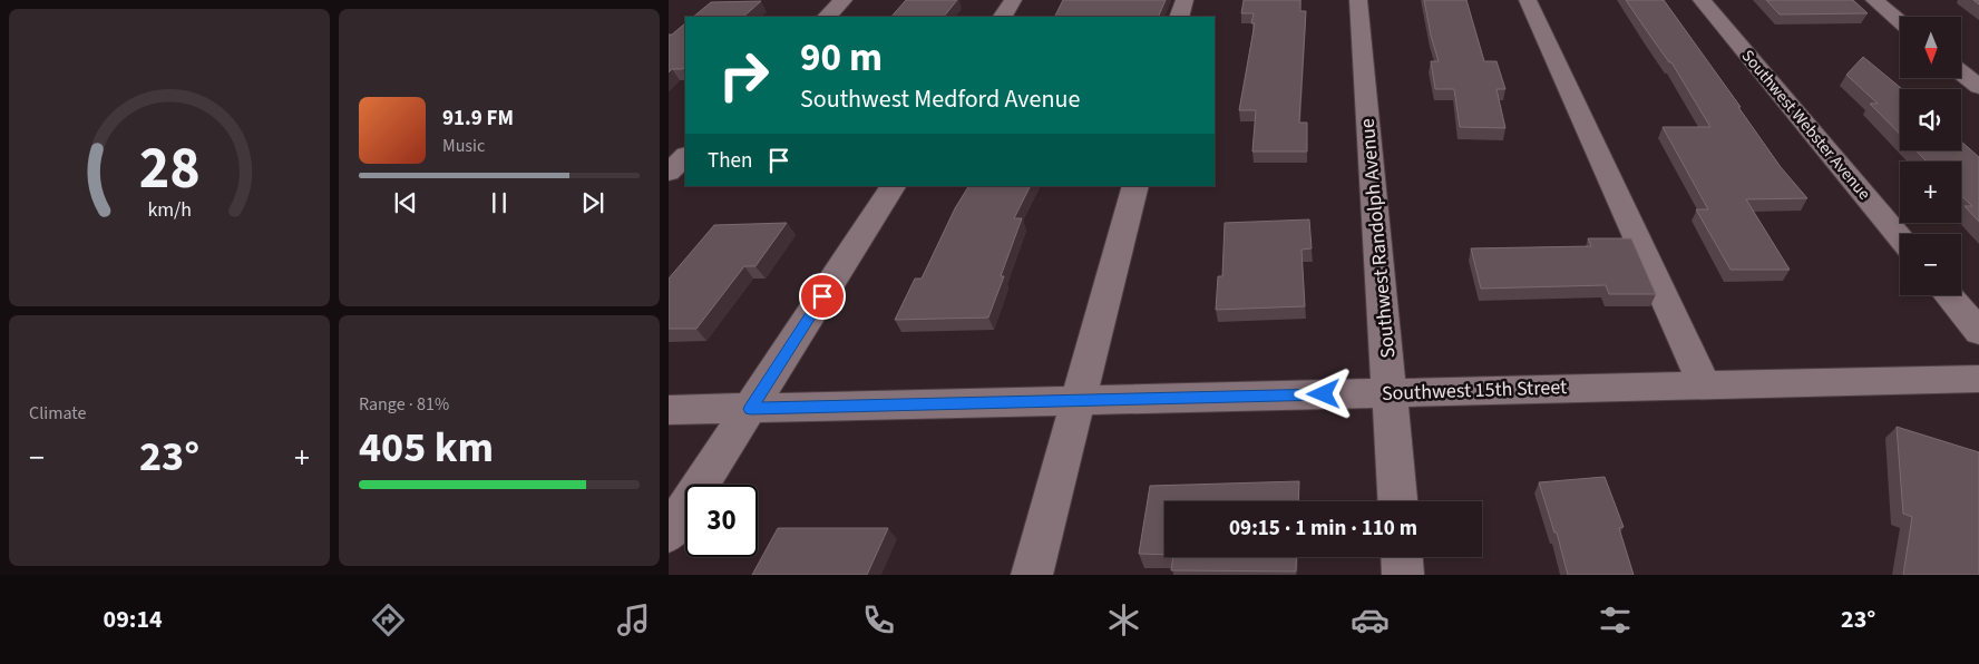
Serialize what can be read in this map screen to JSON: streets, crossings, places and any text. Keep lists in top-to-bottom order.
{
  "streets": {
    "street": ["Southwest Webster Avenue", "Southwest Randolph Avenue", "Southwest 15th Street"]
  },
  "crossings": [
    ["Southwest Randolph Avenue", "Southwest 15th Street"]
  ],
  "north": "bottom",
  "page": {
    "map_buttons": ["+", "−"],
    "turn": ["90 m", "Southwest Medford Avenue"],
    "song": ["91.9 FM", "Music"],
    "then": "Then",
    "tile": [
      "Climate",
      ["Range · 81%", "405 km"]
    ],
    "heat": ["−", "23°", "+"],
    "limit": "30",
    "trip": "09:15 · 1 min · 110 m",
    "tabs": ["09:14", "23°"],
    "gauge": ["28", "km/h"]
  }
}
